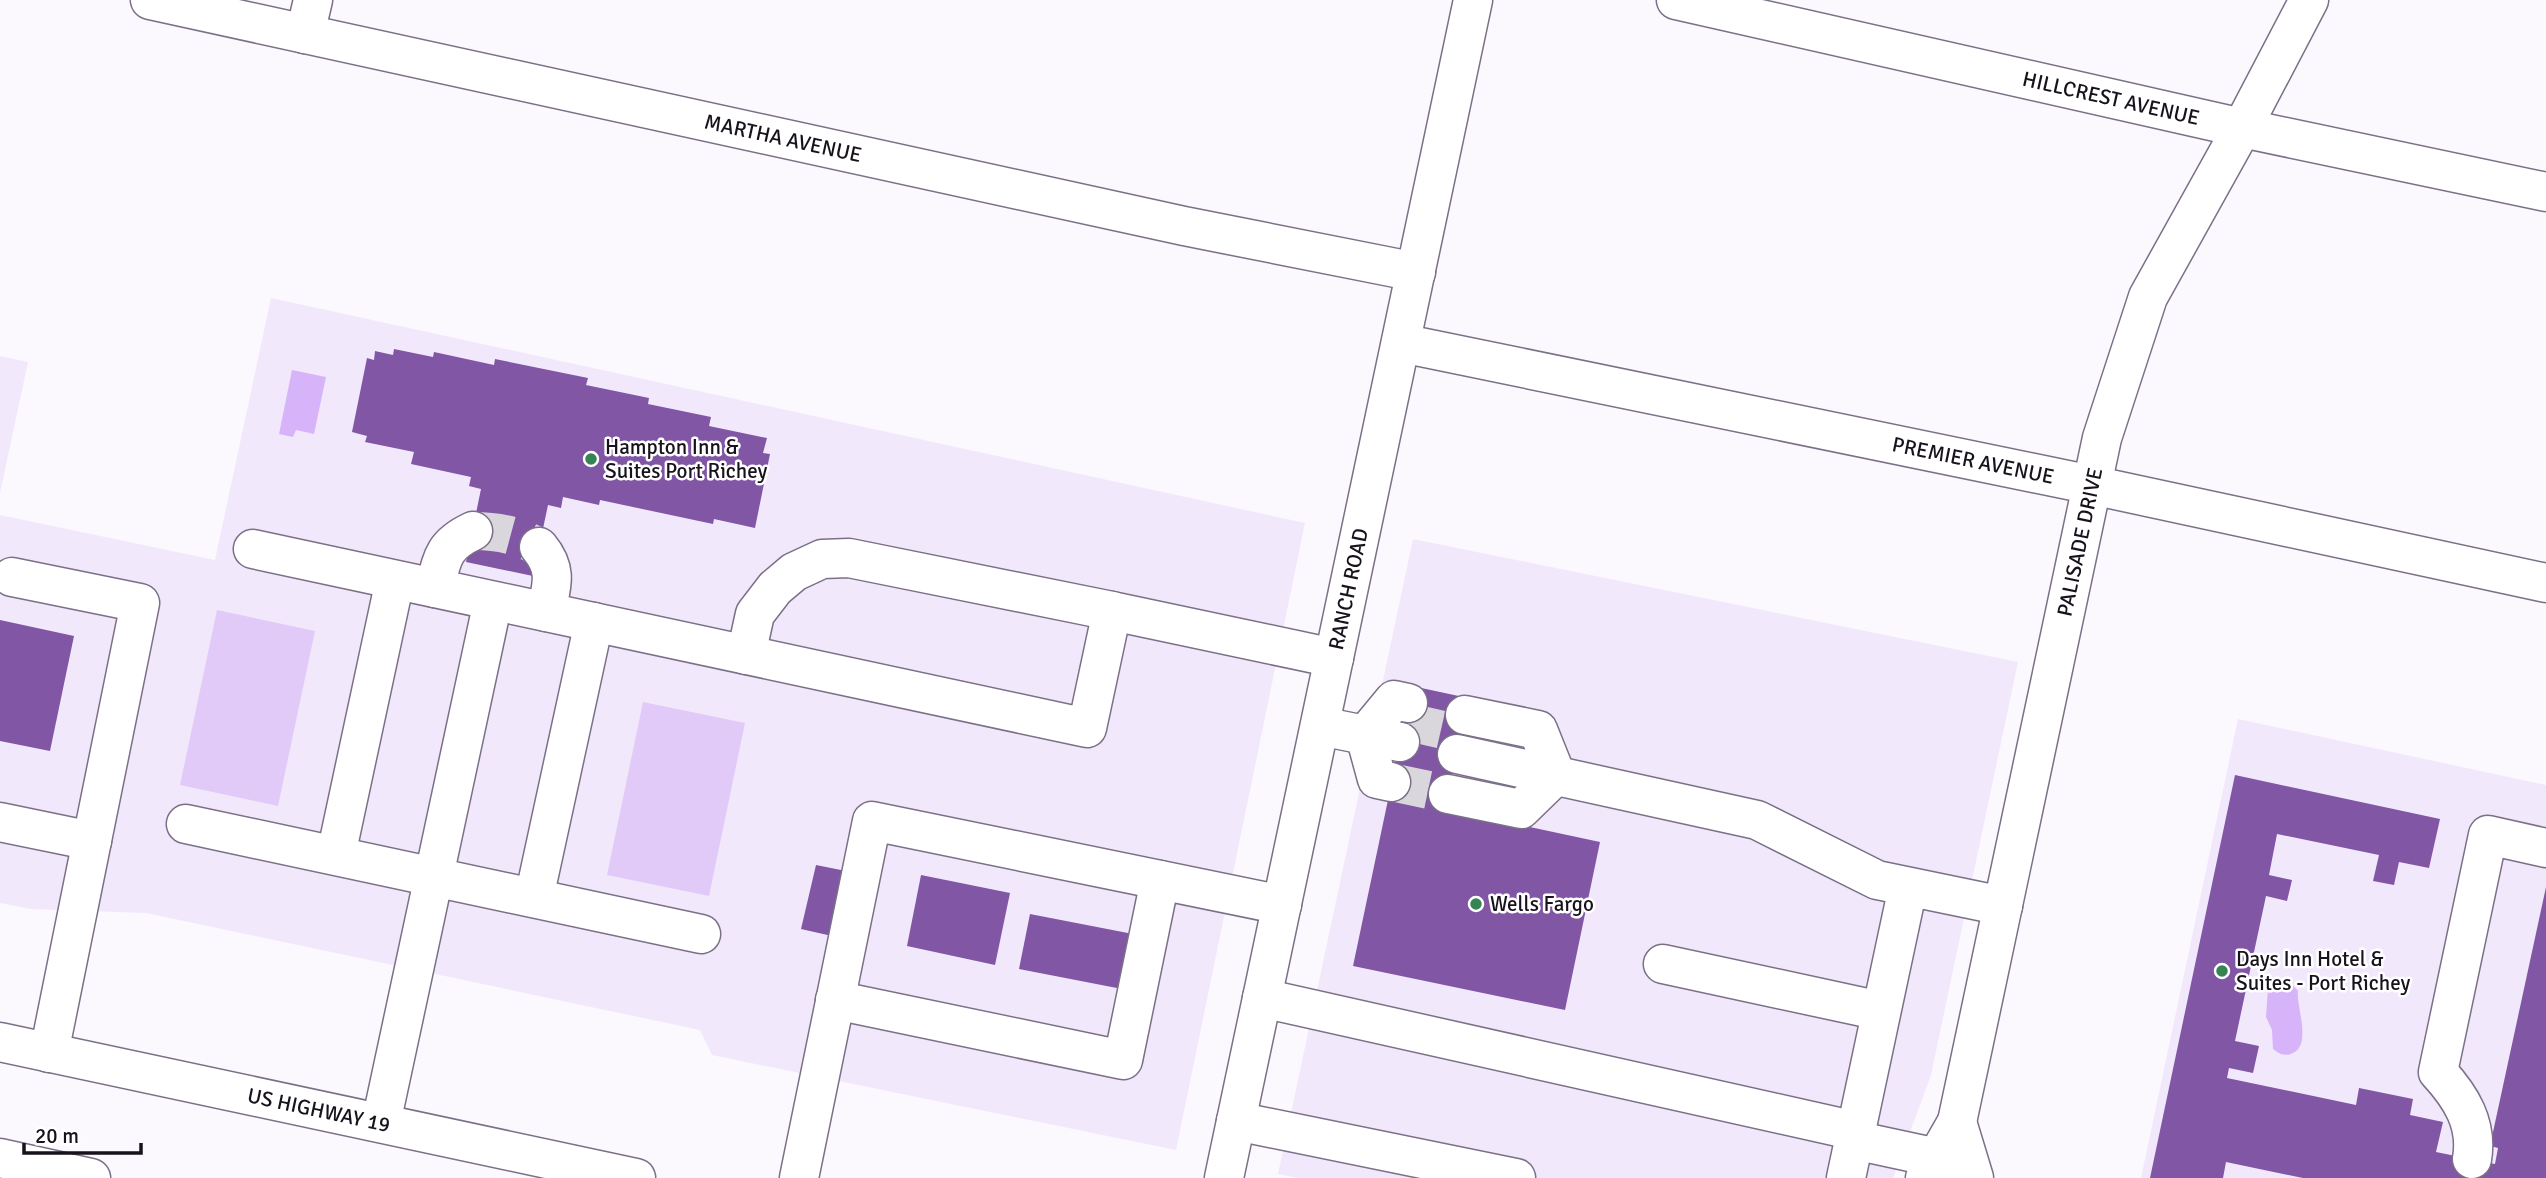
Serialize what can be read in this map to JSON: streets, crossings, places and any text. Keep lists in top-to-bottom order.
{
  "streets": {
    "main road": [
      "HILLCREST AVENUE",
      "MARTHA AVENUE",
      "PREMIER AVENUE",
      "PALISADE DRIVE",
      "RANCH ROAD",
      "US HIGHWAY 19"
    ]
  },
  "crossings": [
    ["HILLCREST AVENUE", "PALISADE DRIVE"],
    ["MARTHA AVENUE", "RANCH ROAD"],
    ["PREMIER AVENUE", "PALISADE DRIVE"],
    ["PREMIER AVENUE", "RANCH ROAD"]
  ],
  "places": ["Hampton Inn & Suites Port Richey", "Wells Fargo", "Days Inn Hotel & Suites - Port Richey"],
  "scale_bar": "20 m"
}
